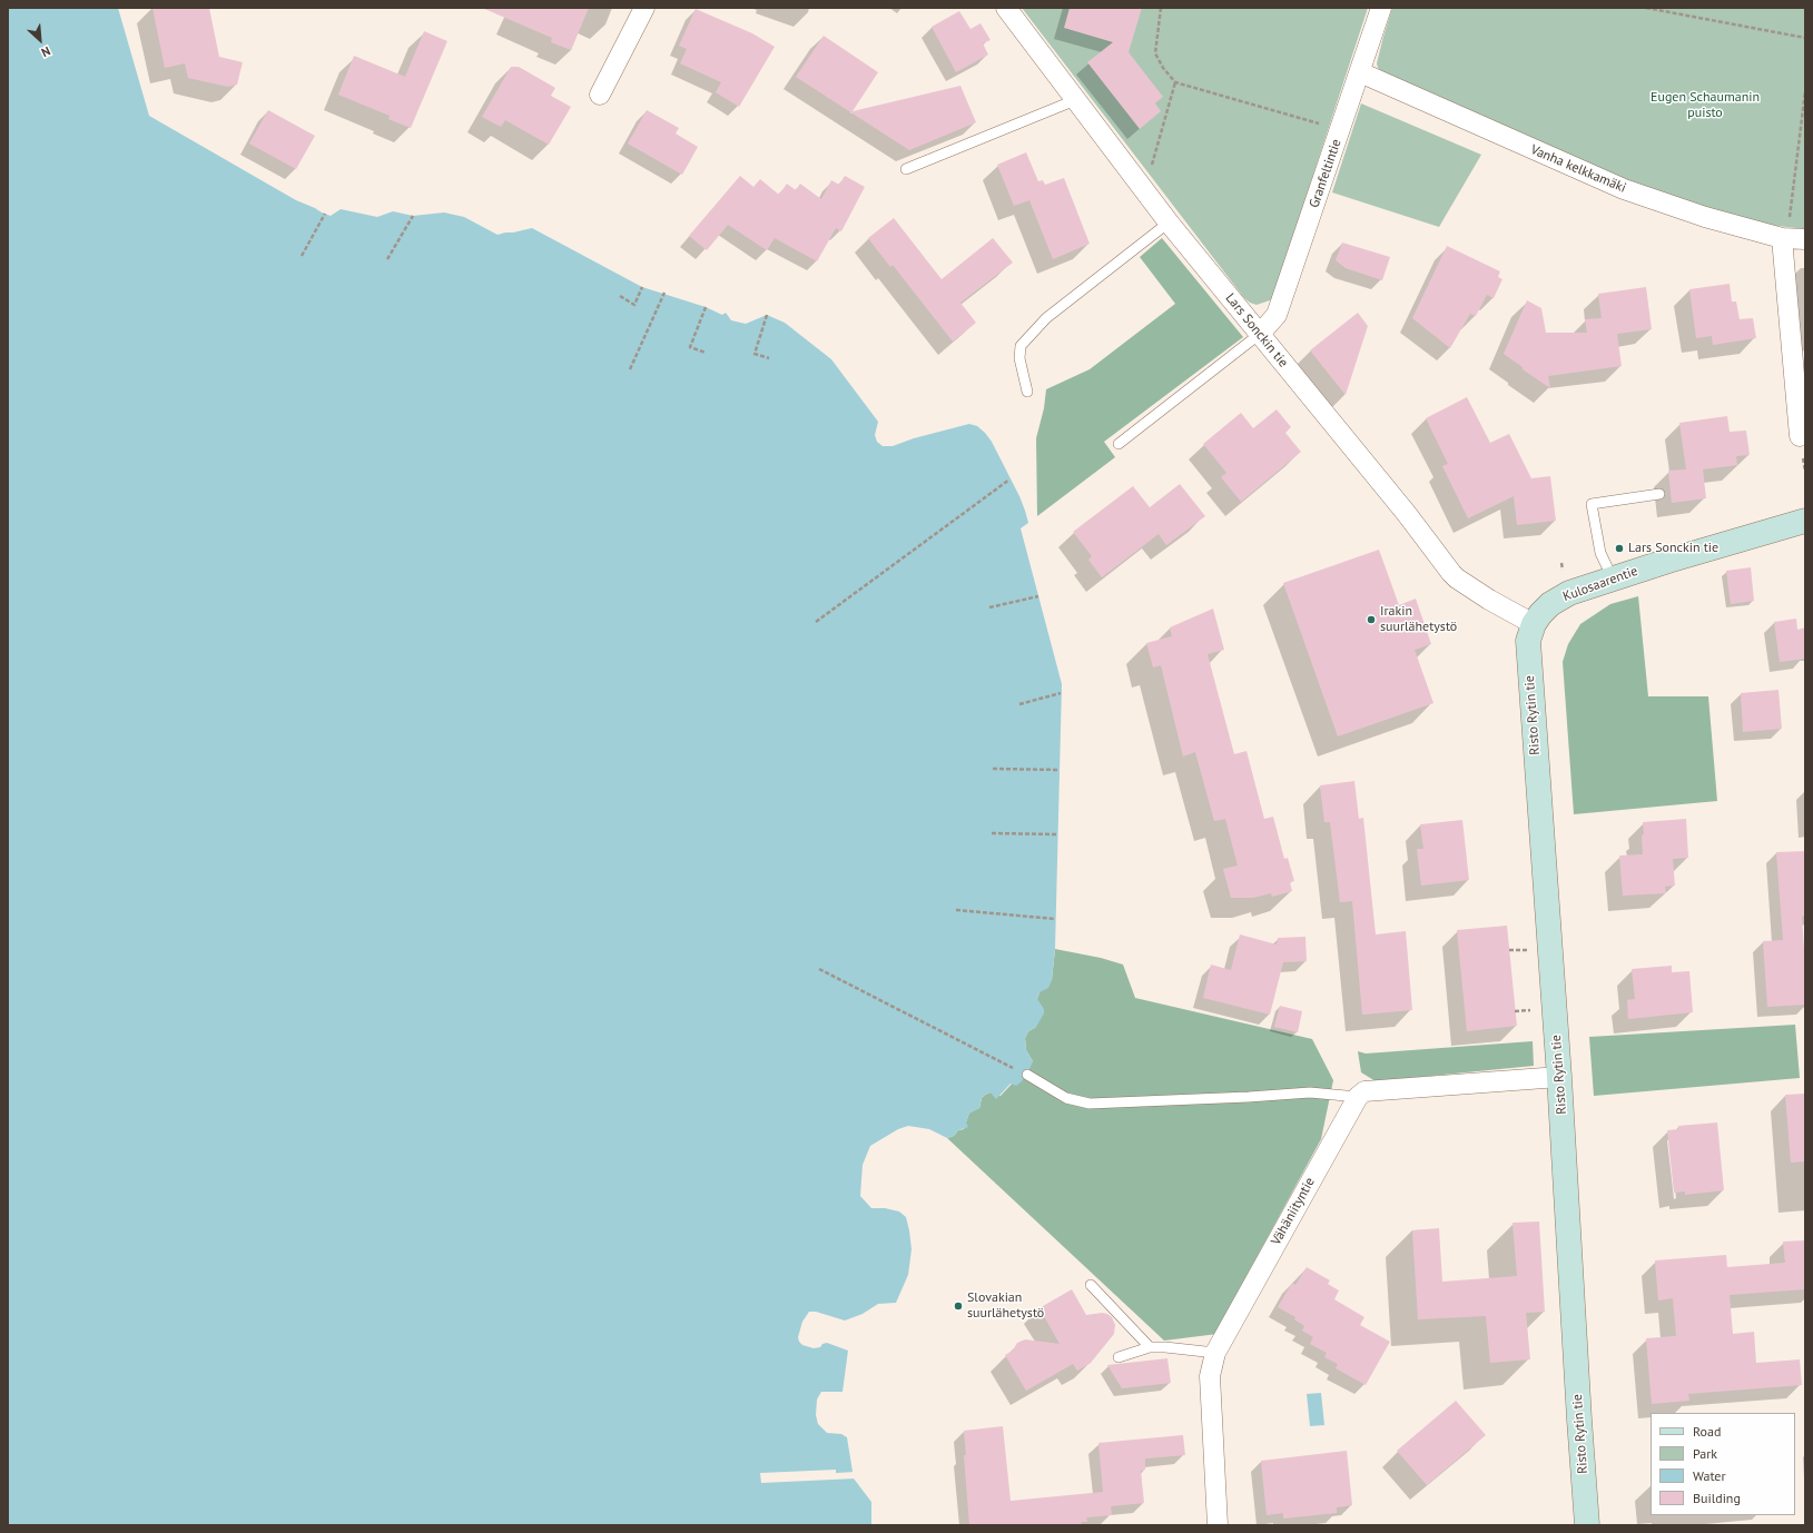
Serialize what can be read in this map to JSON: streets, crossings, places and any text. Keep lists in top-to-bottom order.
{
  "streets": {
    "street": [
      "Vanha kelkkamäki",
      "Granfeltintie",
      "Lars Sonckin tie",
      "Kulosaarentie",
      "Risto Rytin tie",
      "Vähäniityntie"
    ]
  },
  "crossings": [
    ["Vanha kelkkamäki", "Granfeltintie"],
    ["Granfeltintie", "Lars Sonckin tie"],
    ["Lars Sonckin tie", "Kulosaarentie"],
    ["Lars Sonckin tie", "Risto Rytin tie"],
    ["Kulosaarentie", "Risto Rytin tie"]
  ],
  "parks": ["Eugen Schaumanin puisto"],
  "places": ["Lars Sonckin tie", "Irakin suurlähetystö", "Slovakian suurlähetystö"],
  "legend": [
    "Road",
    "Park",
    "Water",
    "Building"
  ],
  "north": "bottom right"
}
